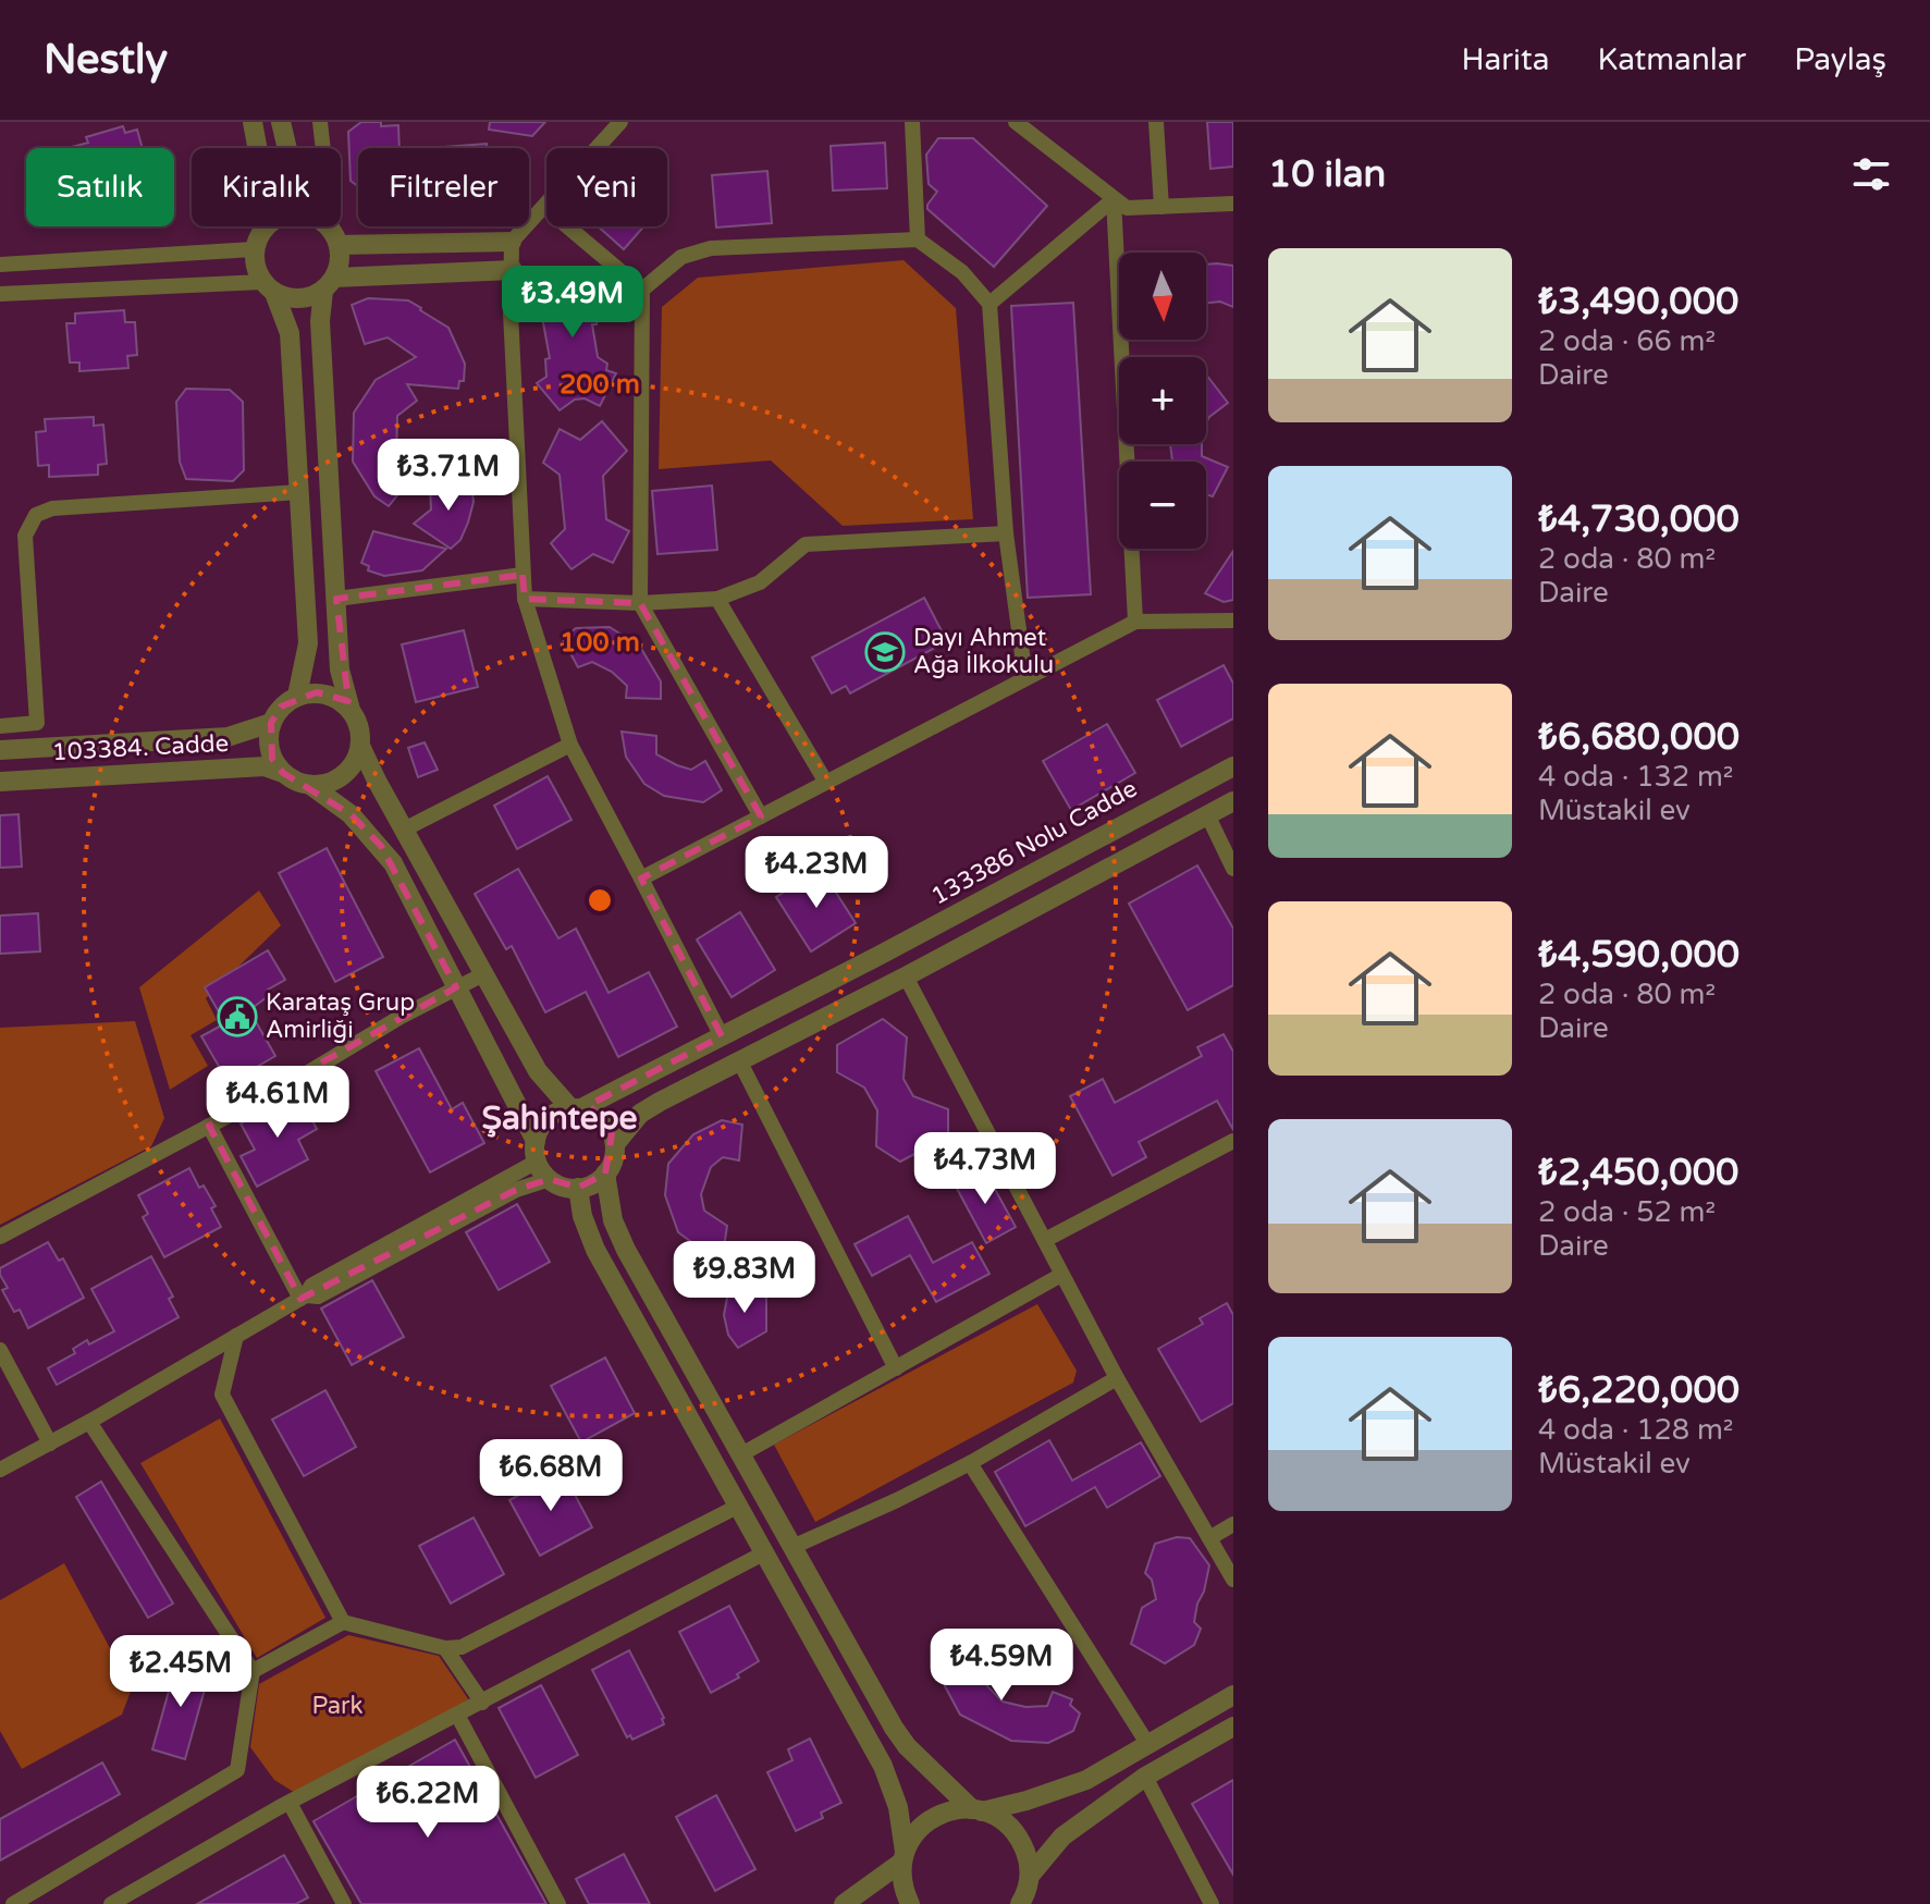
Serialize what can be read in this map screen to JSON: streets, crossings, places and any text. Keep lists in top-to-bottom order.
{
  "streets": {
    "street": ["103384. Cadde", "133386 Nolu Cadde"]
  },
  "districts": ["Şahintepe"],
  "parks": ["Park"],
  "places": {
    "school or university": ["Dayı Ahmet Ağa İlkokulu"],
    "public building": ["Karataş Grup Amirliği"]
  },
  "north": "bottom",
  "page": {
    "header": "Nestly",
    "nav": ["Harita", "Katmanlar", "Paylaş"],
    "heading": "10 ilan",
    "chip": [
      "Satılık",
      "Kiralık",
      "Filtreler",
      "Yeni"
    ],
    "list": [
      {
        "name": "₺3,490,000",
        "note": "2 oda · 66 m² · Daire"
      },
      {
        "name": "₺4,730,000",
        "note": "2 oda · 80 m² · Daire"
      },
      {
        "name": "₺6,680,000",
        "note": "4 oda · 132 m² · Müstakil ev"
      },
      {
        "name": "₺4,590,000",
        "note": "2 oda · 80 m² · Daire"
      },
      {
        "name": "₺2,450,000",
        "note": "2 oda · 52 m² · Daire"
      },
      {
        "name": "₺6,220,000",
        "note": "4 oda · 128 m² · Müstakil ev"
      }
    ],
    "map_buttons": ["+", "−"],
    "price": [
      "₺3.49M",
      "₺3.71M",
      "₺4.23M",
      "₺4.61M",
      "₺4.73M",
      "₺9.83M",
      "₺6.68M",
      "₺4.59M",
      "₺2.45M",
      "₺6.22M"
    ]
  },
  "rings": ["200 m", "100 m"]
}
